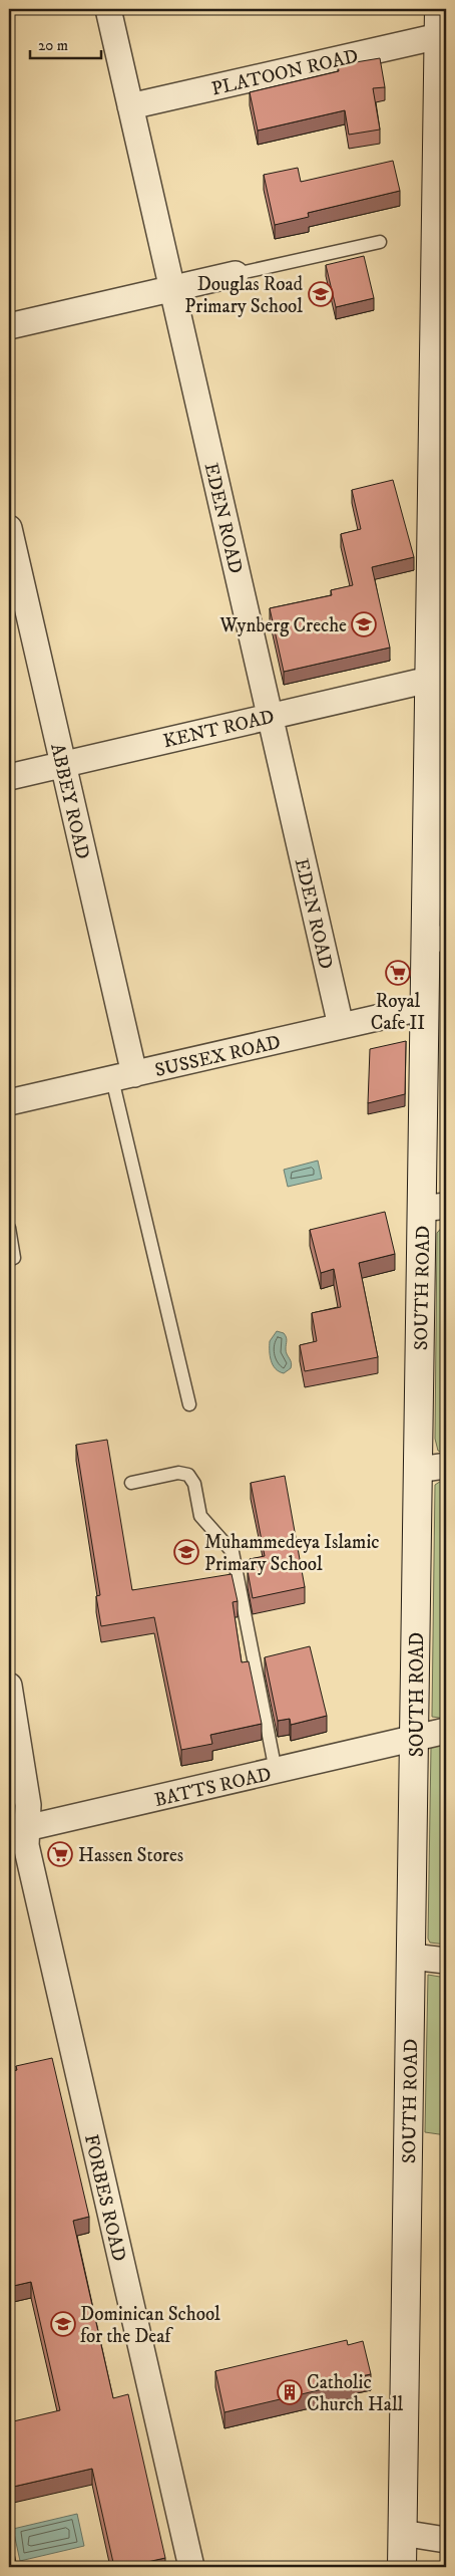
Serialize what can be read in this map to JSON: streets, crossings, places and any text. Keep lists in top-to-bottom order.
{
  "streets": {
    "street": [
      "PLATOON ROAD",
      "EDEN ROAD",
      "KENT ROAD",
      "ABBEY ROAD",
      "SUSSEX ROAD",
      "SOUTH ROAD",
      "BATTS ROAD",
      "FORBES ROAD"
    ]
  },
  "crossings": [
    ["PLATOON ROAD", "EDEN ROAD"],
    ["PLATOON ROAD", "SOUTH ROAD"],
    ["EDEN ROAD", "KENT ROAD"],
    ["EDEN ROAD", "SUSSEX ROAD"],
    ["KENT ROAD", "ABBEY ROAD"],
    ["KENT ROAD", "SOUTH ROAD"],
    ["ABBEY ROAD", "SUSSEX ROAD"],
    ["SUSSEX ROAD", "SOUTH ROAD"],
    ["SOUTH ROAD", "BATTS ROAD"],
    ["BATTS ROAD", "FORBES ROAD"]
  ],
  "places": {
    "school or university": [
      "Douglas Road Primary School",
      "Wynberg Creche",
      "Muhammedeya Islamic Primary School",
      "Dominican School for the Deaf"
    ],
    "supermarket": ["Royal Cafe II", "Hassen Stores"],
    "building": ["Catholic Church Hall"]
  },
  "scale_bar": "20 m"
}
